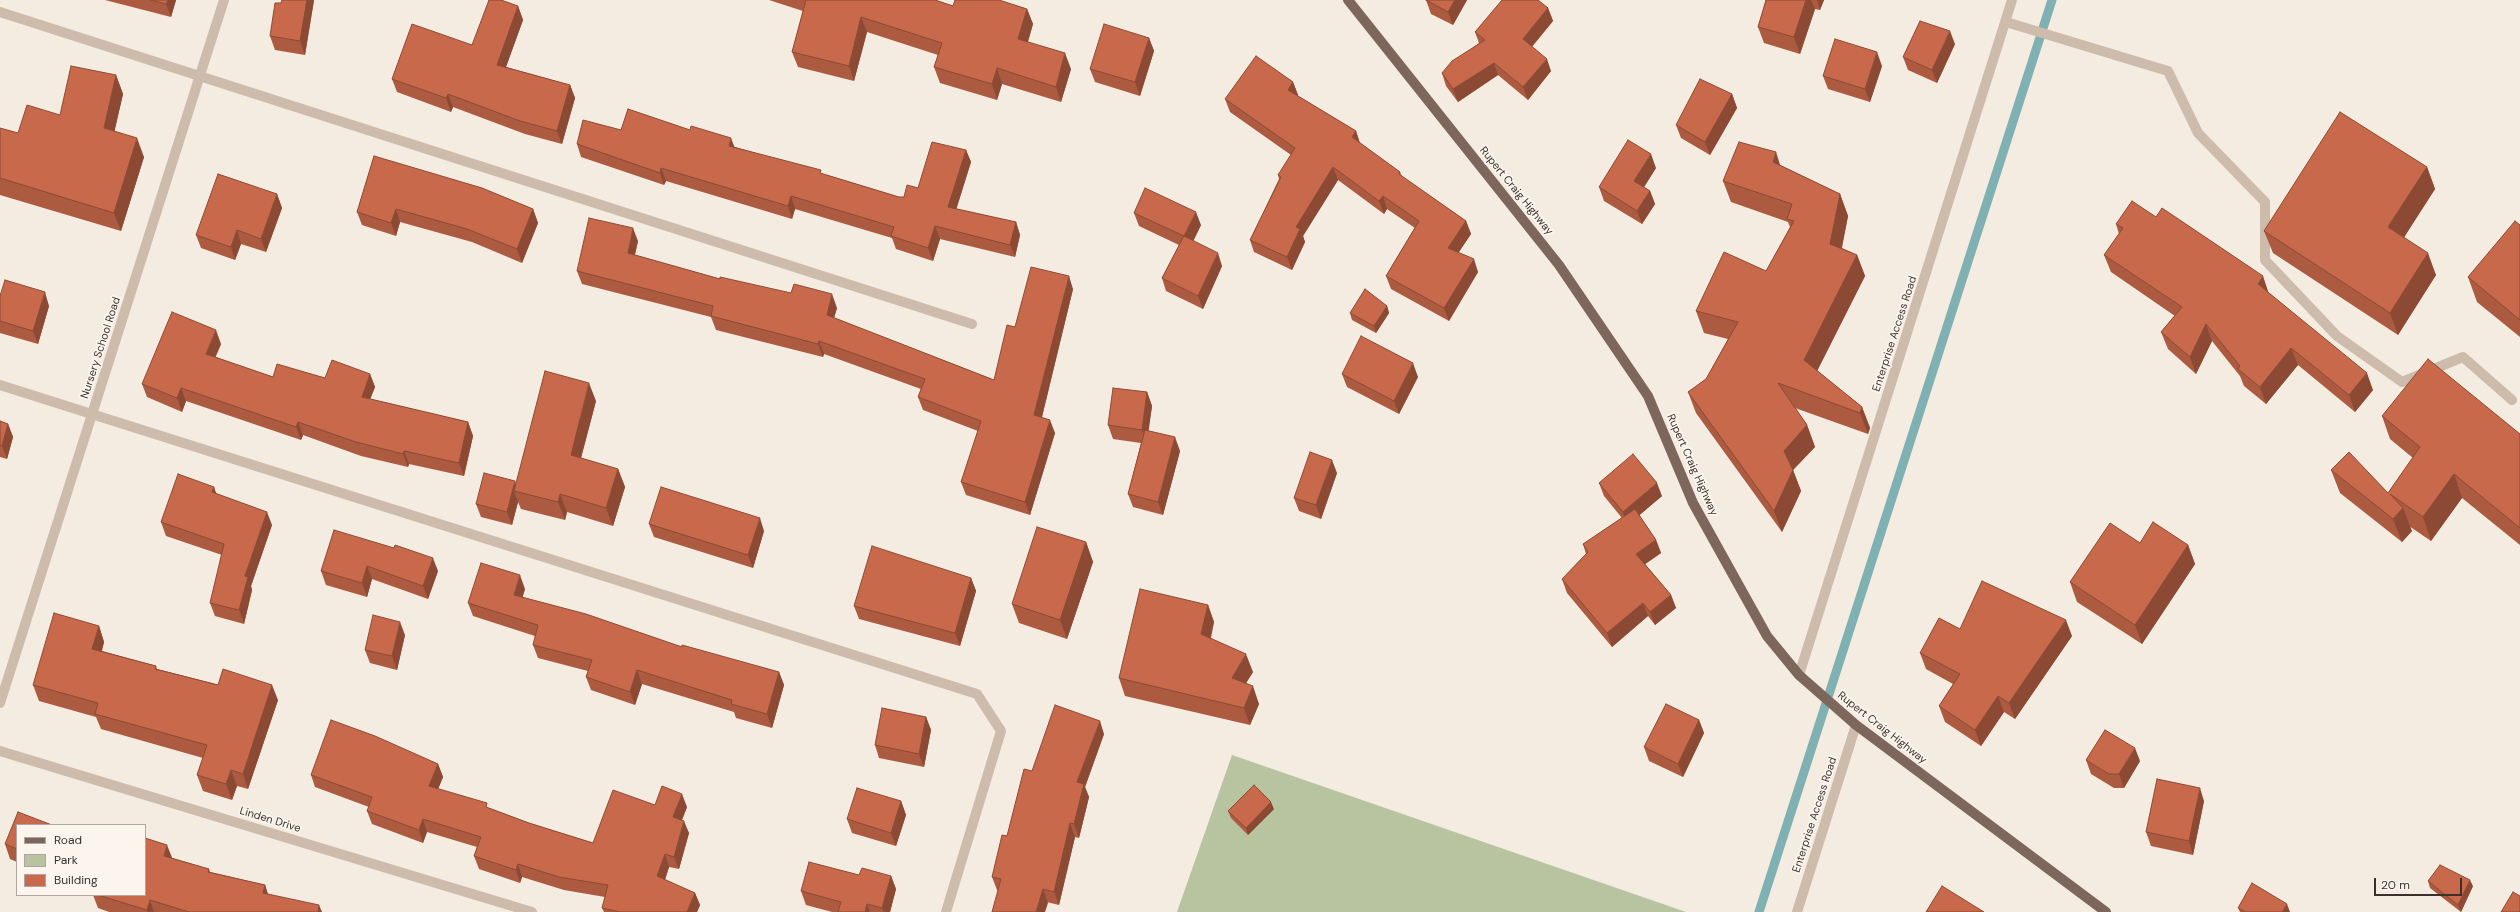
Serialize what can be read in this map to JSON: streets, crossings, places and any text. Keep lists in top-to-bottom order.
{
  "streets": {
    "main road": ["Rupert Craig Highway"],
    "street": ["Enterprise Access Road", "Nursery School Road", "Linden Drive"]
  },
  "crossings": [
    ["Rupert Craig Highway", "Enterprise Access Road"]
  ],
  "legend": ["Road", "Park", "Building"],
  "scale_bar": "20 m"
}
